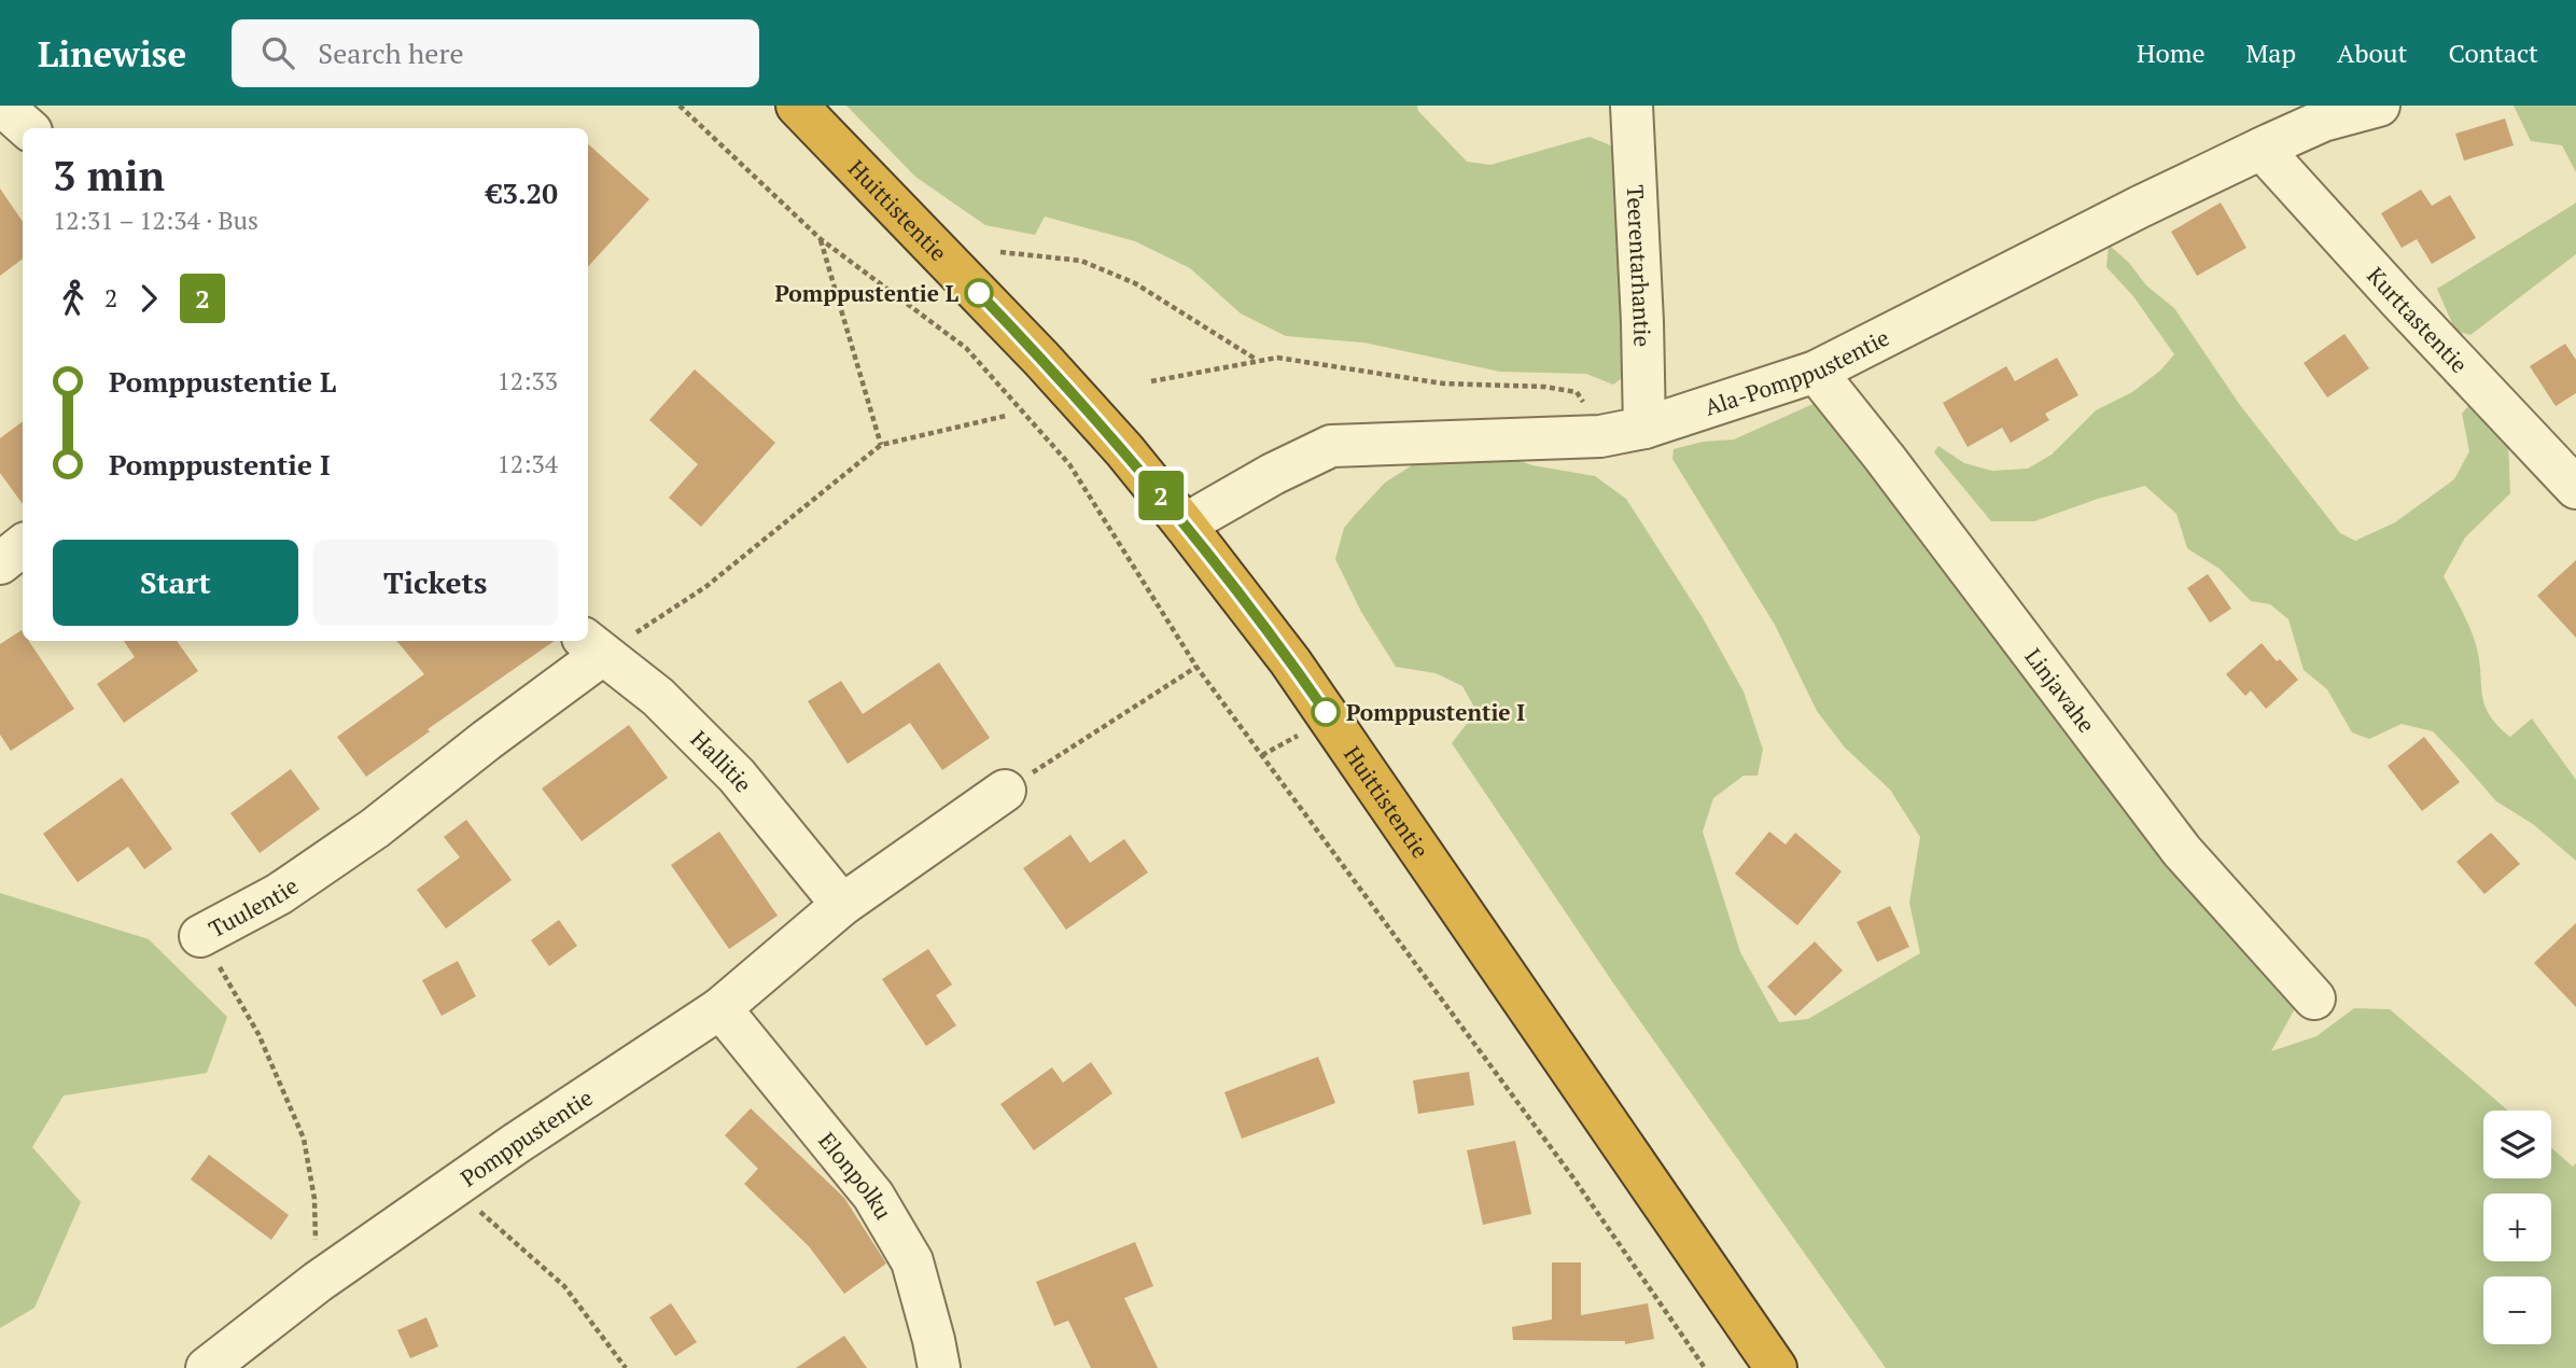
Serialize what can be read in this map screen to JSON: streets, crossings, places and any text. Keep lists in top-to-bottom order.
{
  "streets": {
    "highway": ["Huittistentie"],
    "street": [
      "Teerentarhantie",
      "Kurttastentie",
      "Ala-Pomppustentie",
      "Linjavahe",
      "Hallitie",
      "Tuulentie",
      "Pomppustentie",
      "Elonpolku"
    ]
  },
  "crossings": [
    ["Huittistentie", "Ala-Pomppustentie"],
    ["Teerentarhantie", "Ala-Pomppustentie"],
    ["Kurttastentie", "Ala-Pomppustentie"],
    ["Ala-Pomppustentie", "Linjavahe"],
    ["Hallitie", "Tuulentie"],
    ["Hallitie", "Pomppustentie"],
    ["Tuulentie", "Pomppustentie"],
    ["Pomppustentie", "Elonpolku"]
  ],
  "places": ["Pomppustentie L", "Pomppustentie I"],
  "lines": ["bus line 2"],
  "page": {
    "header": "Linewise",
    "search": "Search here",
    "nav": [
      "Home",
      "Map",
      "About",
      "Contact"
    ],
    "on_map": "2",
    "heading": ["3 min", "12:31 – 12:34 · Bus", "€3.20"],
    "legs": ["2", "2"],
    "list": [
      {
        "name": "Pomppustentie L",
        "value": "12:33"
      },
      {
        "name": "Pomppustentie I",
        "value": "12:34"
      }
    ],
    "buttons": ["Start", "Tickets"],
    "map_buttons": ["+", "−"]
  }
}
